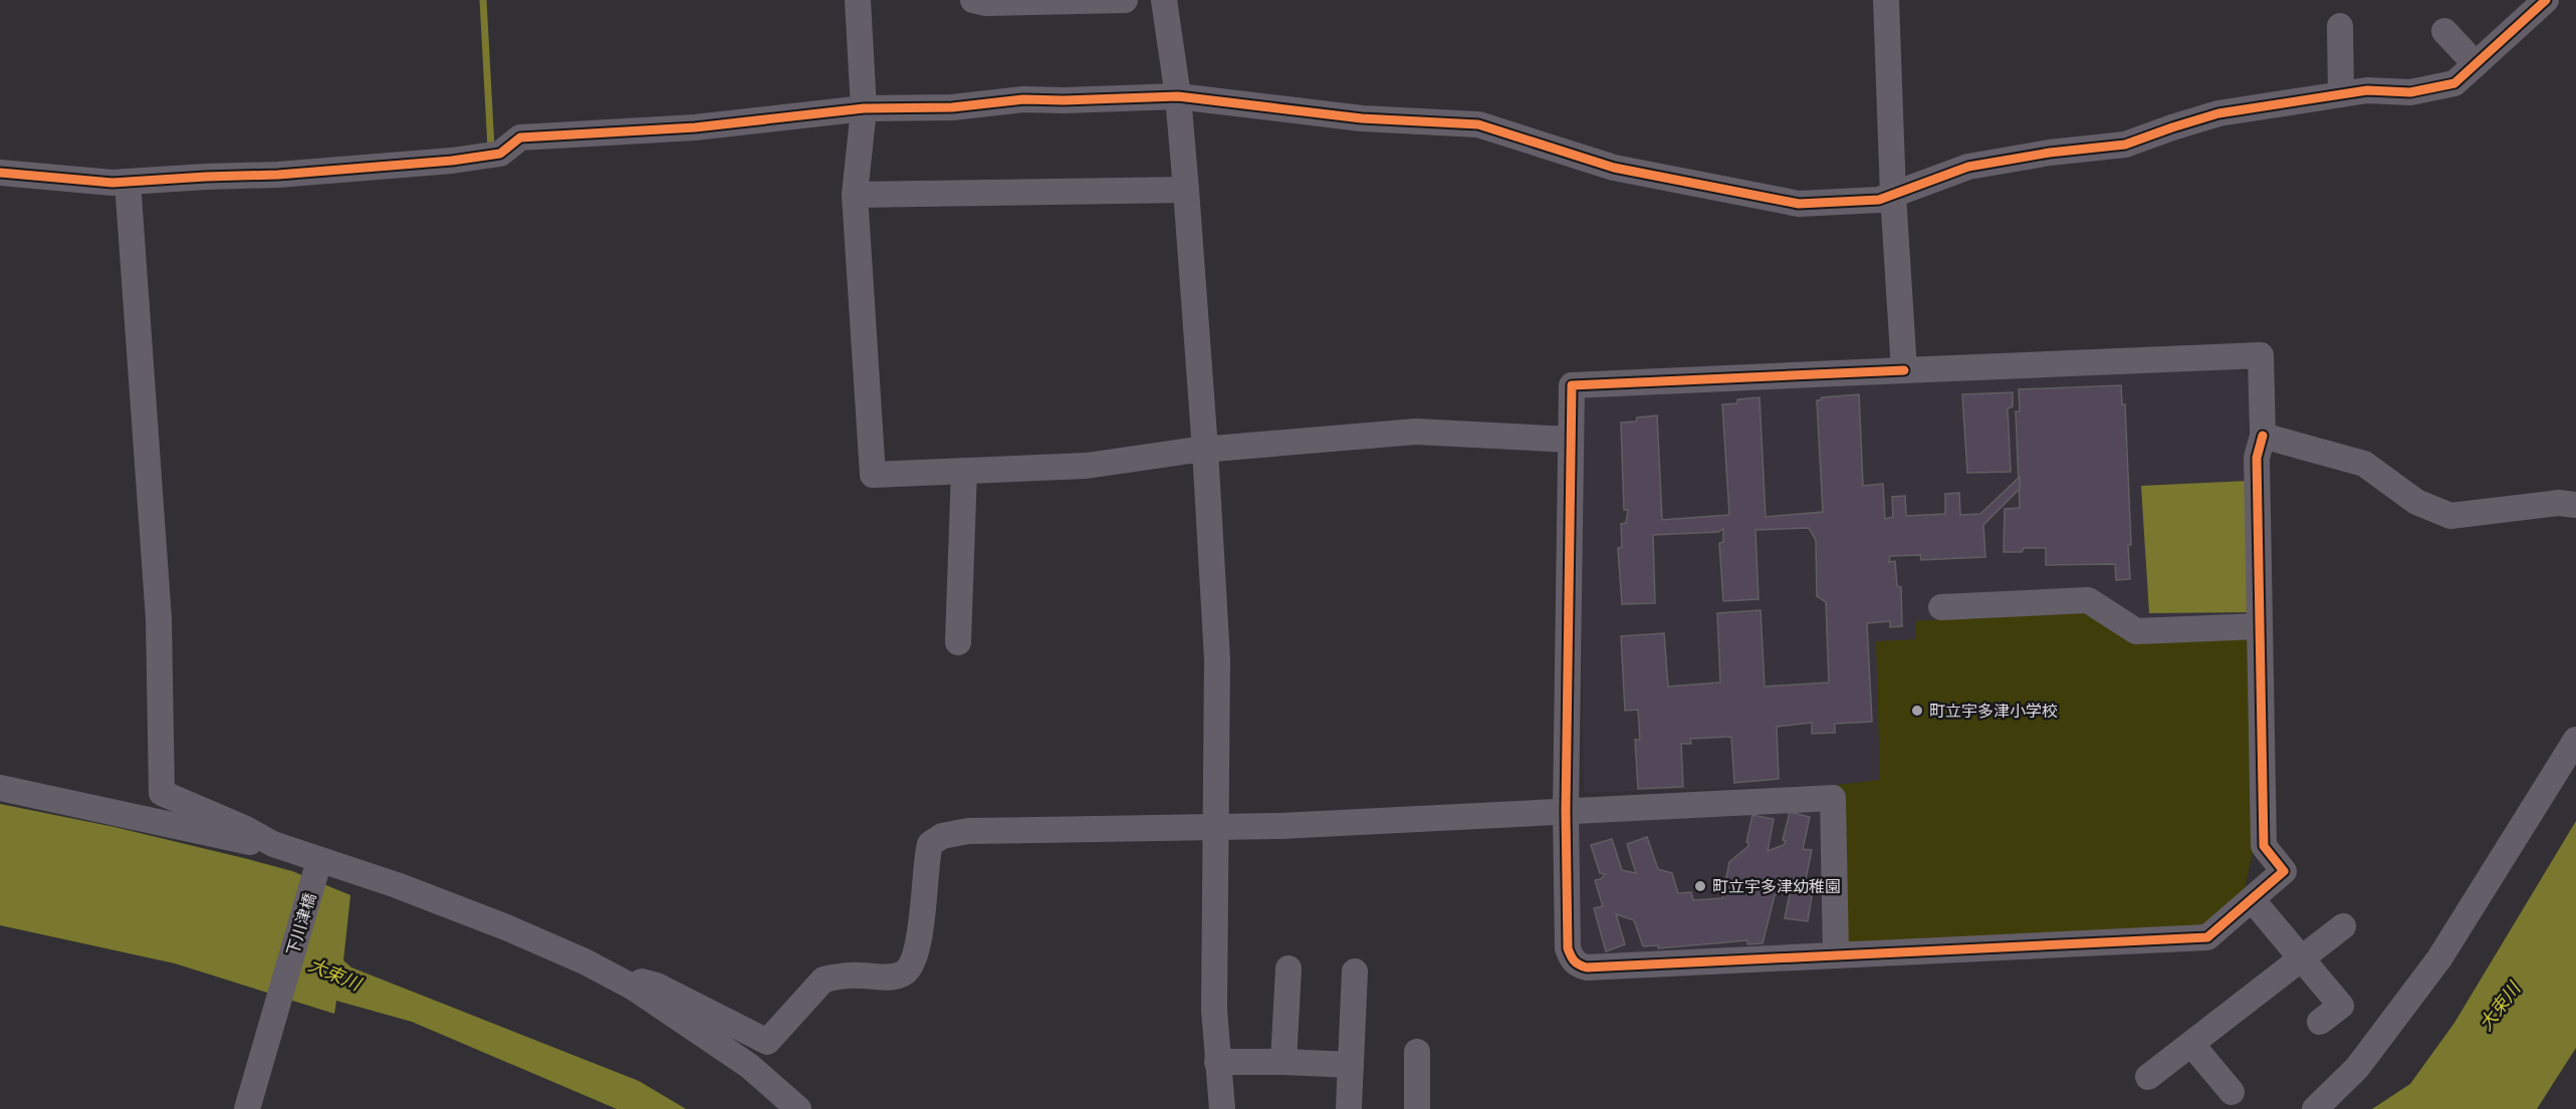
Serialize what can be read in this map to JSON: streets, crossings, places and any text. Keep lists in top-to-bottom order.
{
  "streets": {
    "street": ["下川津橋"]
  },
  "water": ["大束川"],
  "places": ["町立宇多津小学校", "町立宇多津幼稚園"]
}
